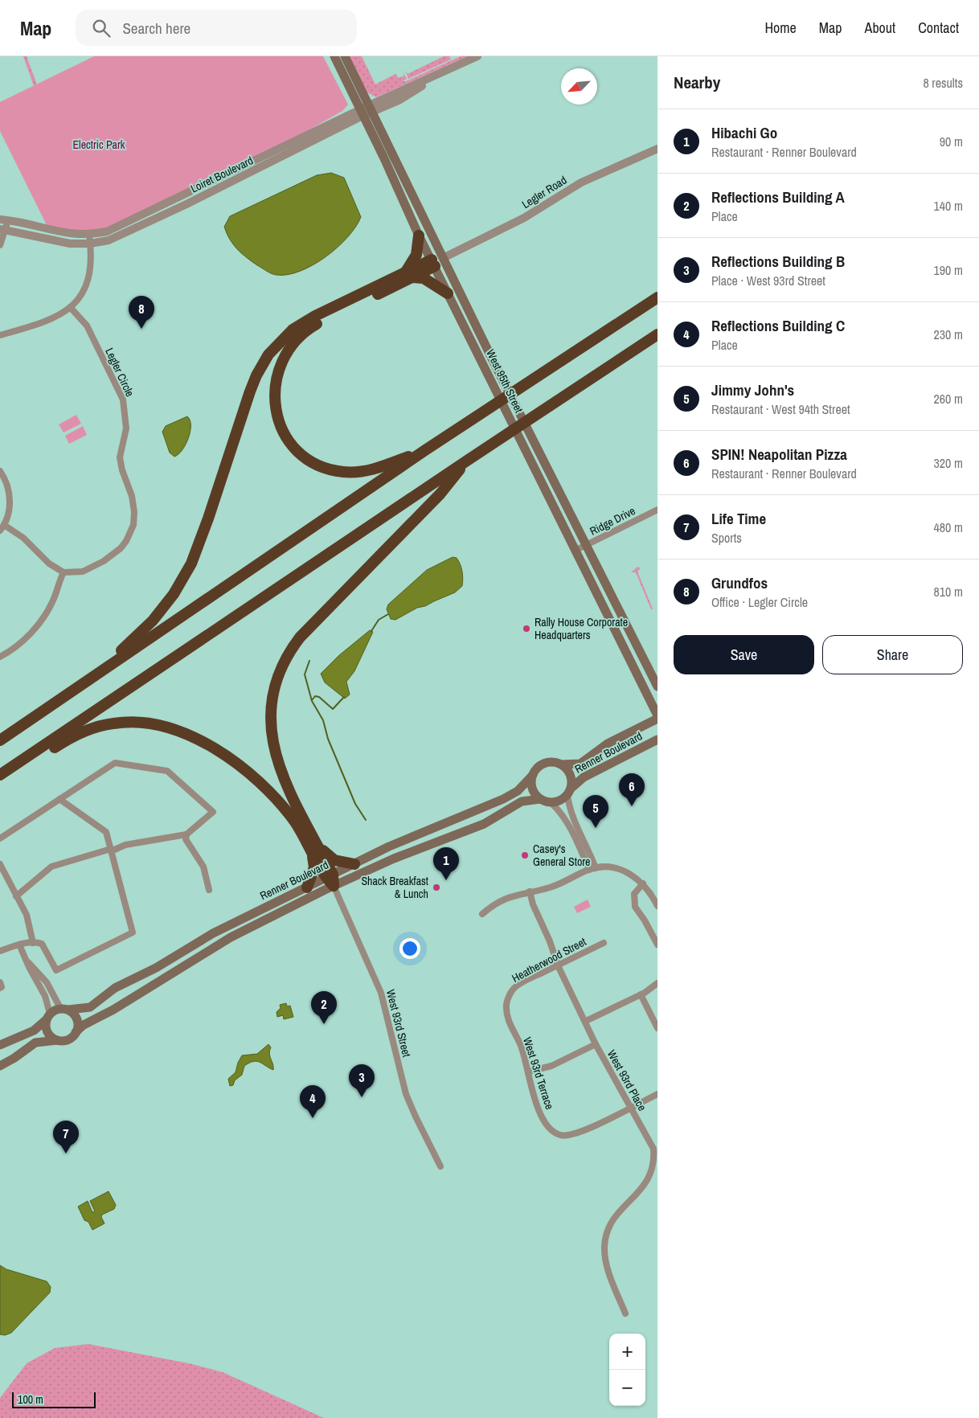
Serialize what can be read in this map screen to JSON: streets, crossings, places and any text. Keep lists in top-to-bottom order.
{
  "streets": {
    "main road": ["West 95th Street", "Renner Boulevard"],
    "street": [
      "Loiret Boulevard",
      "Legler Road",
      "Legler Circle",
      "Ridge Drive",
      "Heatherwood Street",
      "West 93rd Street",
      "West 93rd Terrace",
      "West 93rd Place"
    ]
  },
  "crossings": [
    ["Loiret Boulevard", "West 95th Street"],
    ["Legler Road", "West 95th Street"],
    ["West 95th Street", "Ridge Drive"],
    ["West 95th Street", "Renner Boulevard"],
    ["Renner Boulevard", "West 93rd Street"],
    ["Heatherwood Street", "West 93rd Terrace"],
    ["Heatherwood Street", "West 93rd Place"],
    ["West 93rd Terrace", "West 93rd Place"]
  ],
  "parks": ["Electric Park"],
  "places": ["Rally House Corporate Headquarters", "Casey's General Store", "Shack Breakfast & Lunch"],
  "scale_bar": "100 m",
  "north": "bottom left",
  "page": {
    "header": "Map",
    "search": "Search here",
    "nav": [
      "Home",
      "Map",
      "About",
      "Contact"
    ],
    "heading": ["Nearby", "8 results"],
    "list": [
      {
        "mark": "1",
        "name": "Hibachi Go",
        "note": "Restaurant · Renner Boulevard",
        "value": "90 m"
      },
      {
        "mark": "2",
        "name": "Reflections Building A",
        "note": "Place",
        "value": "140 m"
      },
      {
        "mark": "3",
        "name": "Reflections Building B",
        "note": "Place · West 93rd Street",
        "value": "190 m"
      },
      {
        "mark": "4",
        "name": "Reflections Building C",
        "note": "Place",
        "value": "230 m"
      },
      {
        "mark": "5",
        "name": "Jimmy John's",
        "note": "Restaurant · West 94th Street",
        "value": "260 m"
      },
      {
        "mark": "6",
        "name": "SPIN! Neapolitan Pizza",
        "note": "Restaurant · Renner Boulevard",
        "value": "320 m"
      },
      {
        "mark": "7",
        "name": "Life Time",
        "note": "Sports",
        "value": "480 m"
      },
      {
        "mark": "8",
        "name": "Grundfos",
        "note": "Office · Legler Circle",
        "value": "810 m"
      }
    ],
    "pins": [
      "8",
      "6",
      "5",
      "1",
      "2",
      "3",
      "4",
      "7"
    ],
    "buttons": ["Save", "Share"],
    "map_buttons": ["+", "−"],
    "scale": "100 m"
  }
}
